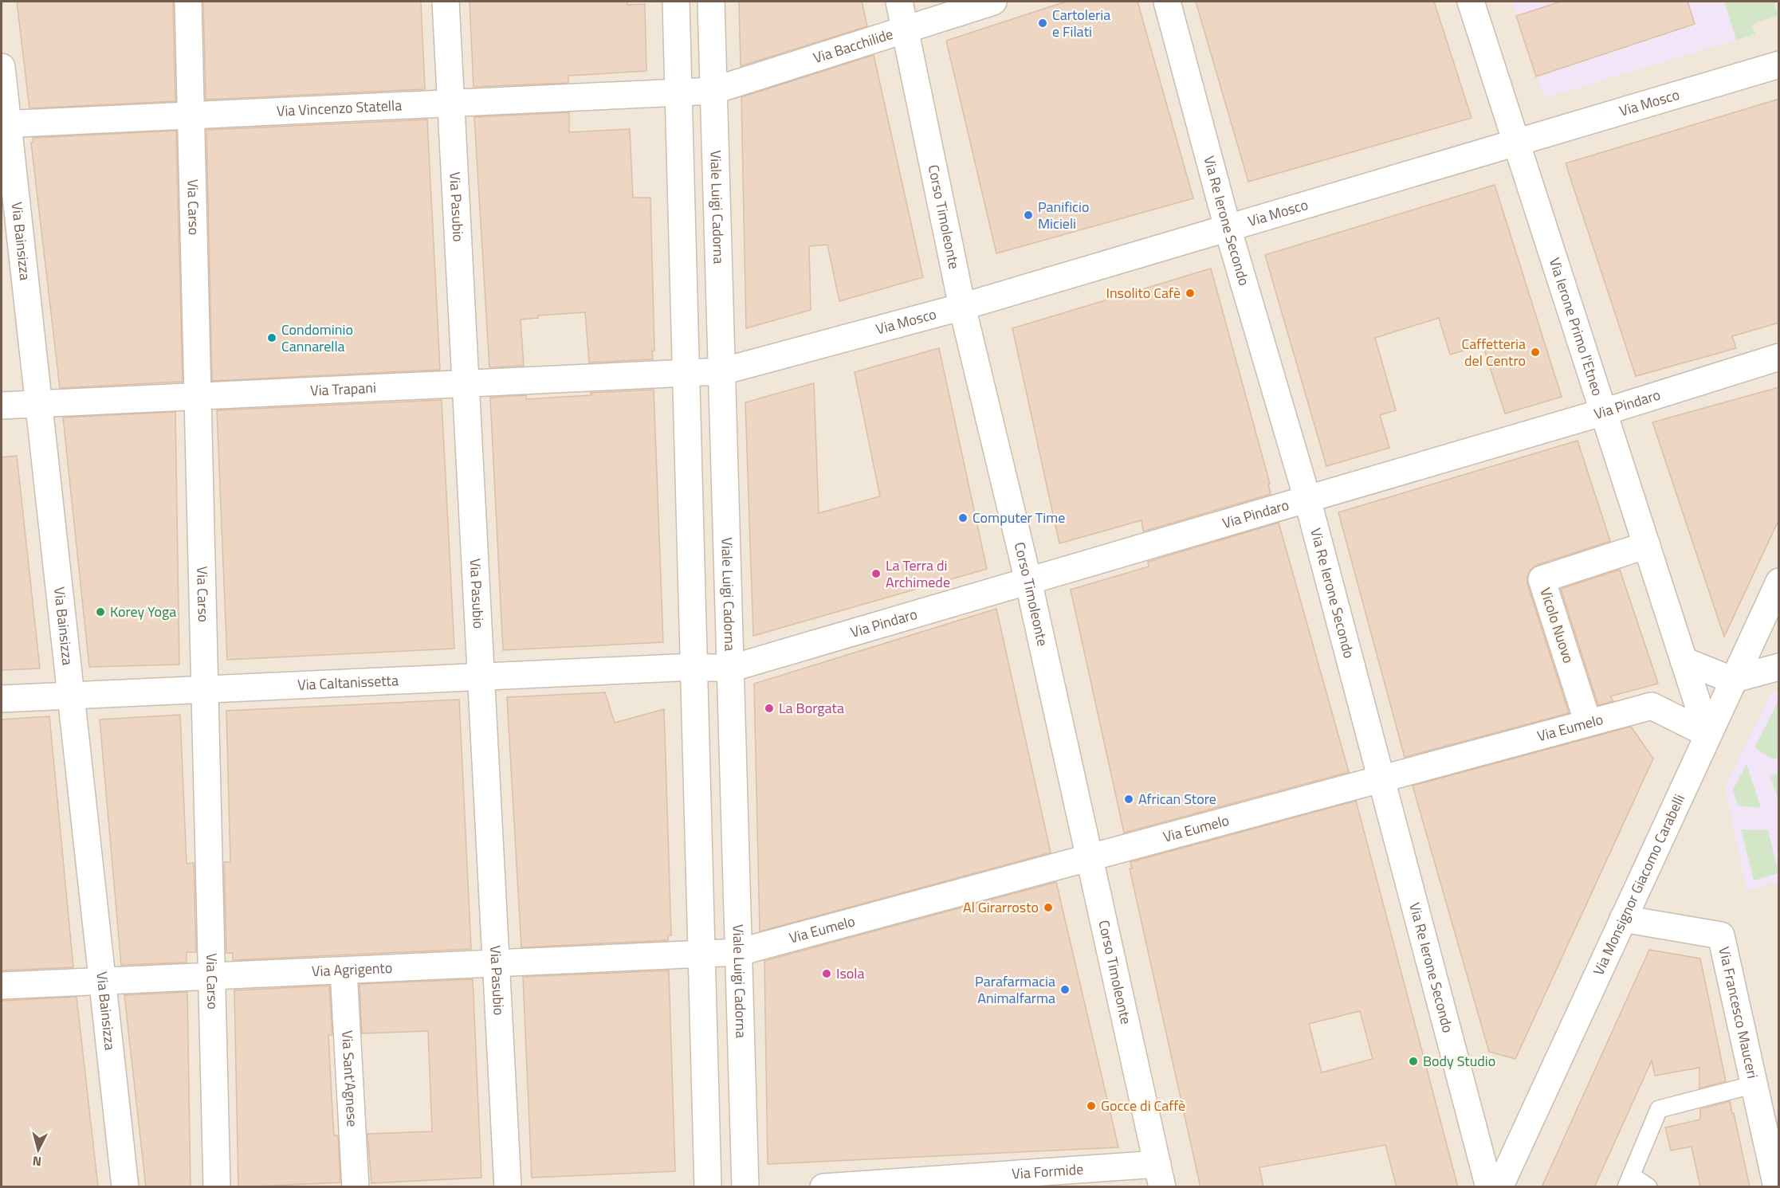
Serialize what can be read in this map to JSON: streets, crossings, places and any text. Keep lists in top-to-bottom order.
{
  "streets": {
    "street": [
      "Via Bacchilide",
      "Via Mosco",
      "Via Vincenzo Statella",
      "Via Carso",
      "Via Pasubio",
      "Viale Luigi Cadorna",
      "Corso Timoleonte",
      "Via Re Ierone Secondo",
      "Via Bainsizza",
      "Via Ierone Primo l'Etneo",
      "Via Trapani",
      "Via Pindaro",
      "Vicolo Nuovo",
      "Via Caltanissetta",
      "Via Eumelo",
      "Via Monsignor Giacomo Carabelli",
      "Via Agrigento",
      "Via Francesco Mauceri",
      "Via Sant'Agnese",
      "Via Formide"
    ]
  },
  "crossings": [
    ["Via Bacchilide", "Via Vincenzo Statella"],
    ["Via Bacchilide", "Viale Luigi Cadorna"],
    ["Via Bacchilide", "Corso Timoleonte"],
    ["Via Mosco", "Viale Luigi Cadorna"],
    ["Via Mosco", "Corso Timoleonte"],
    ["Via Mosco", "Via Re Ierone Secondo"],
    ["Via Mosco", "Via Ierone Primo l'Etneo"],
    ["Via Mosco", "Via Trapani"],
    ["Via Vincenzo Statella", "Via Carso"],
    ["Via Vincenzo Statella", "Via Pasubio"],
    ["Via Vincenzo Statella", "Via Bainsizza"],
    ["Via Carso", "Via Trapani"],
    ["Via Carso", "Via Caltanissetta"],
    ["Via Carso", "Via Agrigento"],
    ["Via Pasubio", "Via Trapani"],
    ["Via Pasubio", "Via Caltanissetta"],
    ["Via Pasubio", "Via Agrigento"],
    ["Viale Luigi Cadorna", "Via Pindaro"],
    ["Viale Luigi Cadorna", "Via Eumelo"],
    ["Corso Timoleonte", "Via Pindaro"],
    ["Corso Timoleonte", "Via Eumelo"],
    ["Corso Timoleonte", "Via Formide"],
    ["Via Re Ierone Secondo", "Via Pindaro"],
    ["Via Re Ierone Secondo", "Via Eumelo"],
    ["Via Bainsizza", "Via Trapani"],
    ["Via Bainsizza", "Via Caltanissetta"],
    ["Via Bainsizza", "Via Agrigento"],
    ["Via Ierone Primo l'Etneo", "Via Pindaro"],
    ["Via Ierone Primo l'Etneo", "Vicolo Nuovo"],
    ["Via Ierone Primo l'Etneo", "Via Eumelo"],
    ["Via Ierone Primo l'Etneo", "Via Monsignor Giacomo Carabelli"],
    ["Via Pindaro", "Via Caltanissetta"],
    ["Vicolo Nuovo", "Via Eumelo"],
    ["Via Eumelo", "Via Monsignor Giacomo Carabelli"],
    ["Via Eumelo", "Via Agrigento"],
    ["Via Monsignor Giacomo Carabelli", "Via Francesco Mauceri"],
    ["Via Agrigento", "Via Sant'Agnese"]
  ],
  "places": [
    "Cartoleria e Filati",
    "Panificio Micieli",
    "Insolito Cafè",
    "Condominio Cannarella",
    "Caffetteria del Centro",
    "Computer Time",
    "La Terra di Archimede",
    "Korey Yoga",
    "La Borgata",
    "African Store",
    "Al Girarrosto",
    "Isola",
    "Parafarmacia Animalfarma",
    "Body Studio",
    "Gocce di Caffè"
  ],
  "north": "bottom"
}
